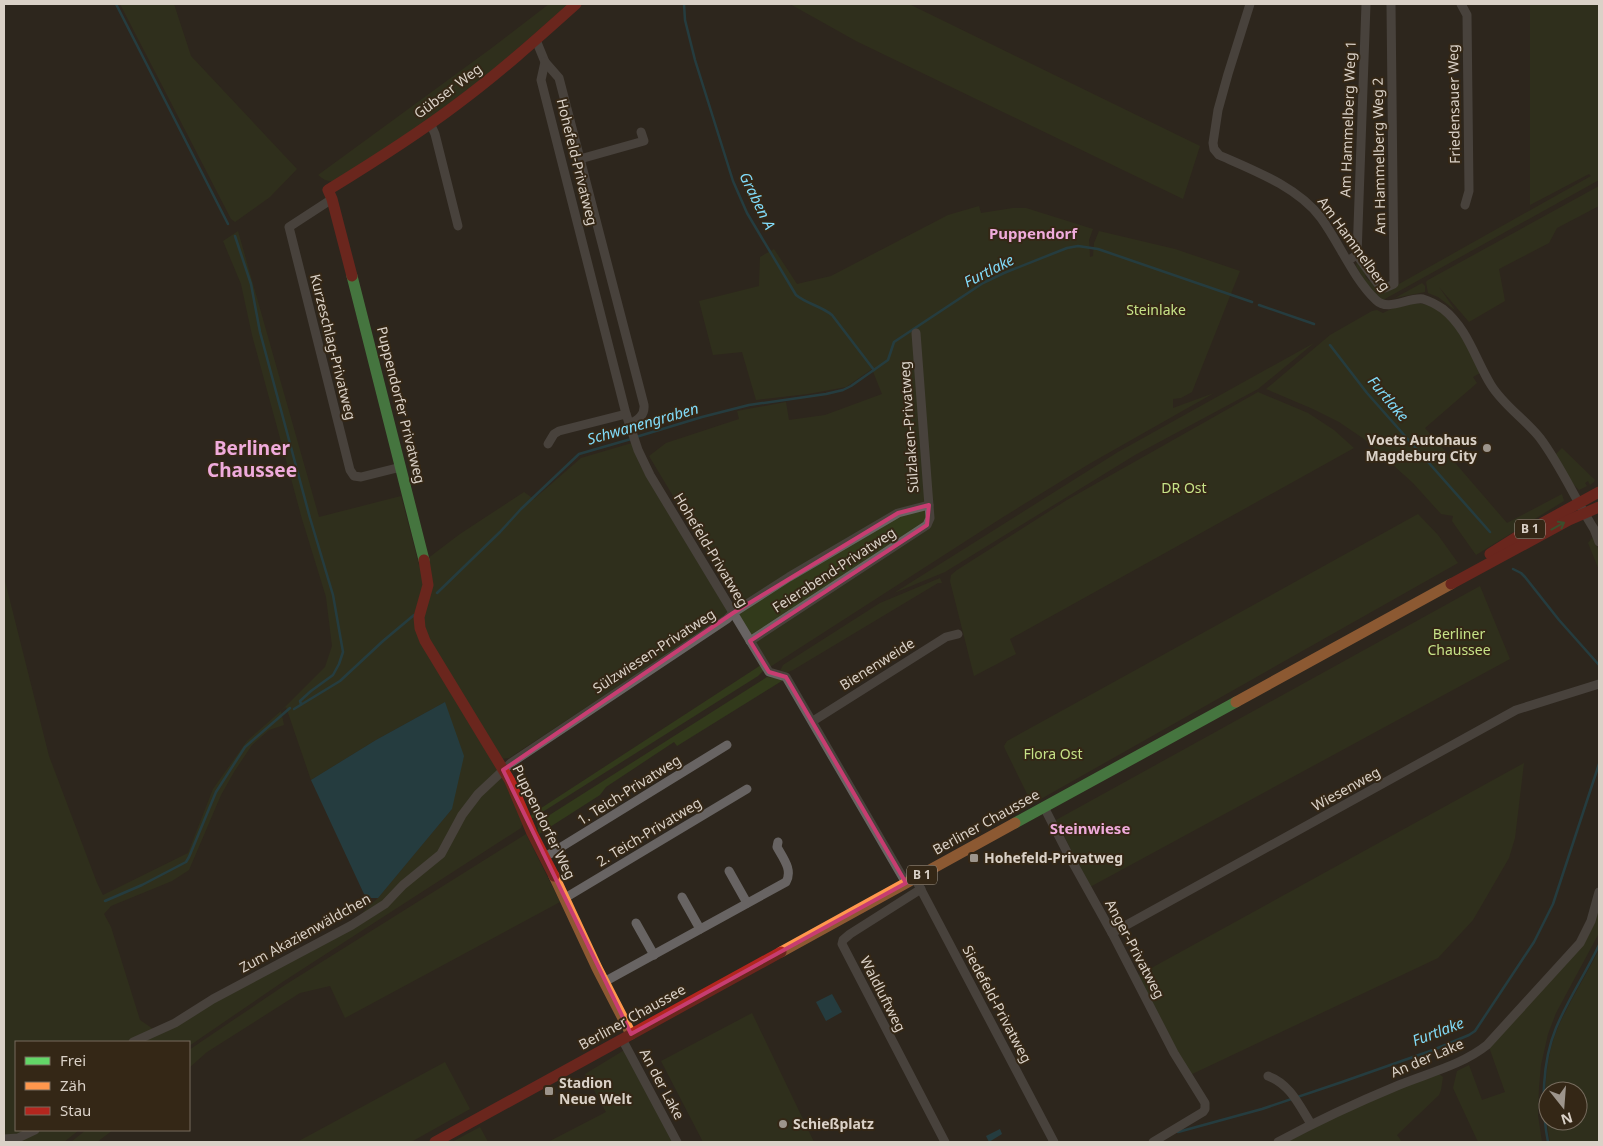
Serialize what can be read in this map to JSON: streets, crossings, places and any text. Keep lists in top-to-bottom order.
{
  "streets": {
    "main road": [
      "Gübser Weg",
      "Puppendorfer Privatweg",
      "B 1",
      "Puppendorfer Weg",
      "Berliner Chaussee"
    ],
    "street": [
      "Friedensauer Weg",
      "Am Hammelberg Weg 1",
      "Am Hammelberg Weg 2",
      "Hohefeld-Privatweg",
      "Am Hammelberg",
      "Kurzeschlag-Privatweg",
      "Sülzlaken-Privatweg",
      "Feierabend-Privatweg",
      "Sülzwiesen-Privatweg",
      "Bienenweide",
      "Wiesenweg",
      "1. Teich-Privatweg",
      "2. Teich-Privatweg",
      "Zum Akazienwäldchen",
      "Anger-Privatweg",
      "Waldluftweg",
      "Siedefeld-Privatweg",
      "An der Lake"
    ]
  },
  "crossings": [
    ["Gübser Weg", "Hohefeld-Privatweg"],
    ["Gübser Weg", "Kurzeschlag-Privatweg"],
    ["Gübser Weg", "Puppendorfer Privatweg"],
    ["Am Hammelberg Weg 1", "Am Hammelberg Weg 2"],
    ["Hohefeld-Privatweg", "Feierabend-Privatweg"],
    ["Hohefeld-Privatweg", "Sülzwiesen-Privatweg"],
    ["Hohefeld-Privatweg", "Bienenweide"],
    ["Hohefeld-Privatweg", "Berliner Chaussee"],
    ["Hohefeld-Privatweg", "Waldluftweg"],
    ["Hohefeld-Privatweg", "Siedefeld-Privatweg"],
    ["Am Hammelberg", "Berliner Chaussee"],
    ["Kurzeschlag-Privatweg", "Puppendorfer Privatweg"],
    ["Puppendorfer Privatweg", "Puppendorfer Weg"],
    ["Sülzlaken-Privatweg", "Feierabend-Privatweg"],
    ["Sülzlaken-Privatweg", "Sülzwiesen-Privatweg"],
    ["Sülzwiesen-Privatweg", "Puppendorfer Weg"],
    ["Sülzwiesen-Privatweg", "Zum Akazienwäldchen"],
    ["Wiesenweg", "Anger-Privatweg"],
    ["1. Teich-Privatweg", "Puppendorfer Weg"],
    ["Puppendorfer Weg", "Berliner Chaussee"],
    ["Puppendorfer Weg", "2. Teich-Privatweg"],
    ["Puppendorfer Weg", "Zum Akazienwäldchen"],
    ["Puppendorfer Weg", "An der Lake"],
    ["Berliner Chaussee", "Anger-Privatweg"],
    ["Berliner Chaussee", "Waldluftweg"],
    ["Berliner Chaussee", "Siedefeld-Privatweg"],
    ["Berliner Chaussee", "An der Lake"],
    ["Waldluftweg", "Siedefeld-Privatweg"]
  ],
  "districts": ["Puppendorf", "Berliner Chaussee", "Steinwiese"],
  "water": ["Graben A", "Furtlake", "Schwanengraben"],
  "parks": [
    "Steinlake",
    "DR Ost",
    "Berliner Chaussee",
    "Flora Ost"
  ],
  "places": {
    "other": ["Voets Autohaus Magdeburg City", "Schießplatz"],
    "transit": ["Hohefeld-Privatweg", "Stadion Neue Welt"]
  },
  "legend": ["Frei", "Zäh", "Stau"],
  "north": "bottom"
}
